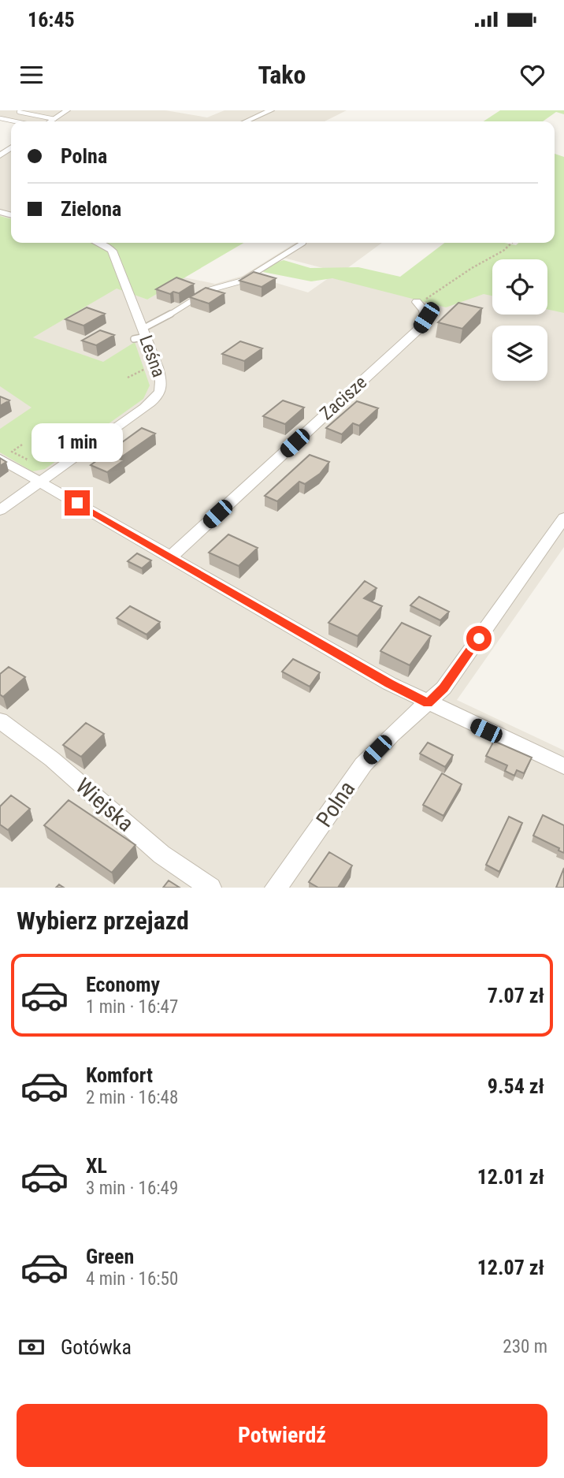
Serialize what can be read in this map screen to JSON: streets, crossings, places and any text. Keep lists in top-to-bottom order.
{
  "streets": {
    "street": [
      "Leśna",
      "Zacisze",
      "Polna",
      "Wiejska"
    ]
  },
  "page": {
    "status": "16:45",
    "header": "Tako",
    "banner": ["Polna", "Zielona"],
    "bubble": "1 min",
    "heading": "Wybierz przejazd",
    "list": [
      {
        "name": "Economy",
        "note": "1 min · 16:47",
        "value": "7.07 zł"
      },
      {
        "name": "Komfort",
        "note": "2 min · 16:48",
        "value": "9.54 zł"
      },
      {
        "name": "XL",
        "note": "3 min · 16:49",
        "value": "12.01 zł"
      },
      {
        "name": "Green",
        "note": "4 min · 16:50",
        "value": "12.07 zł"
      }
    ],
    "pay": ["Gotówka", "230 m"],
    "buttons": "Potwierdź"
  }
}
